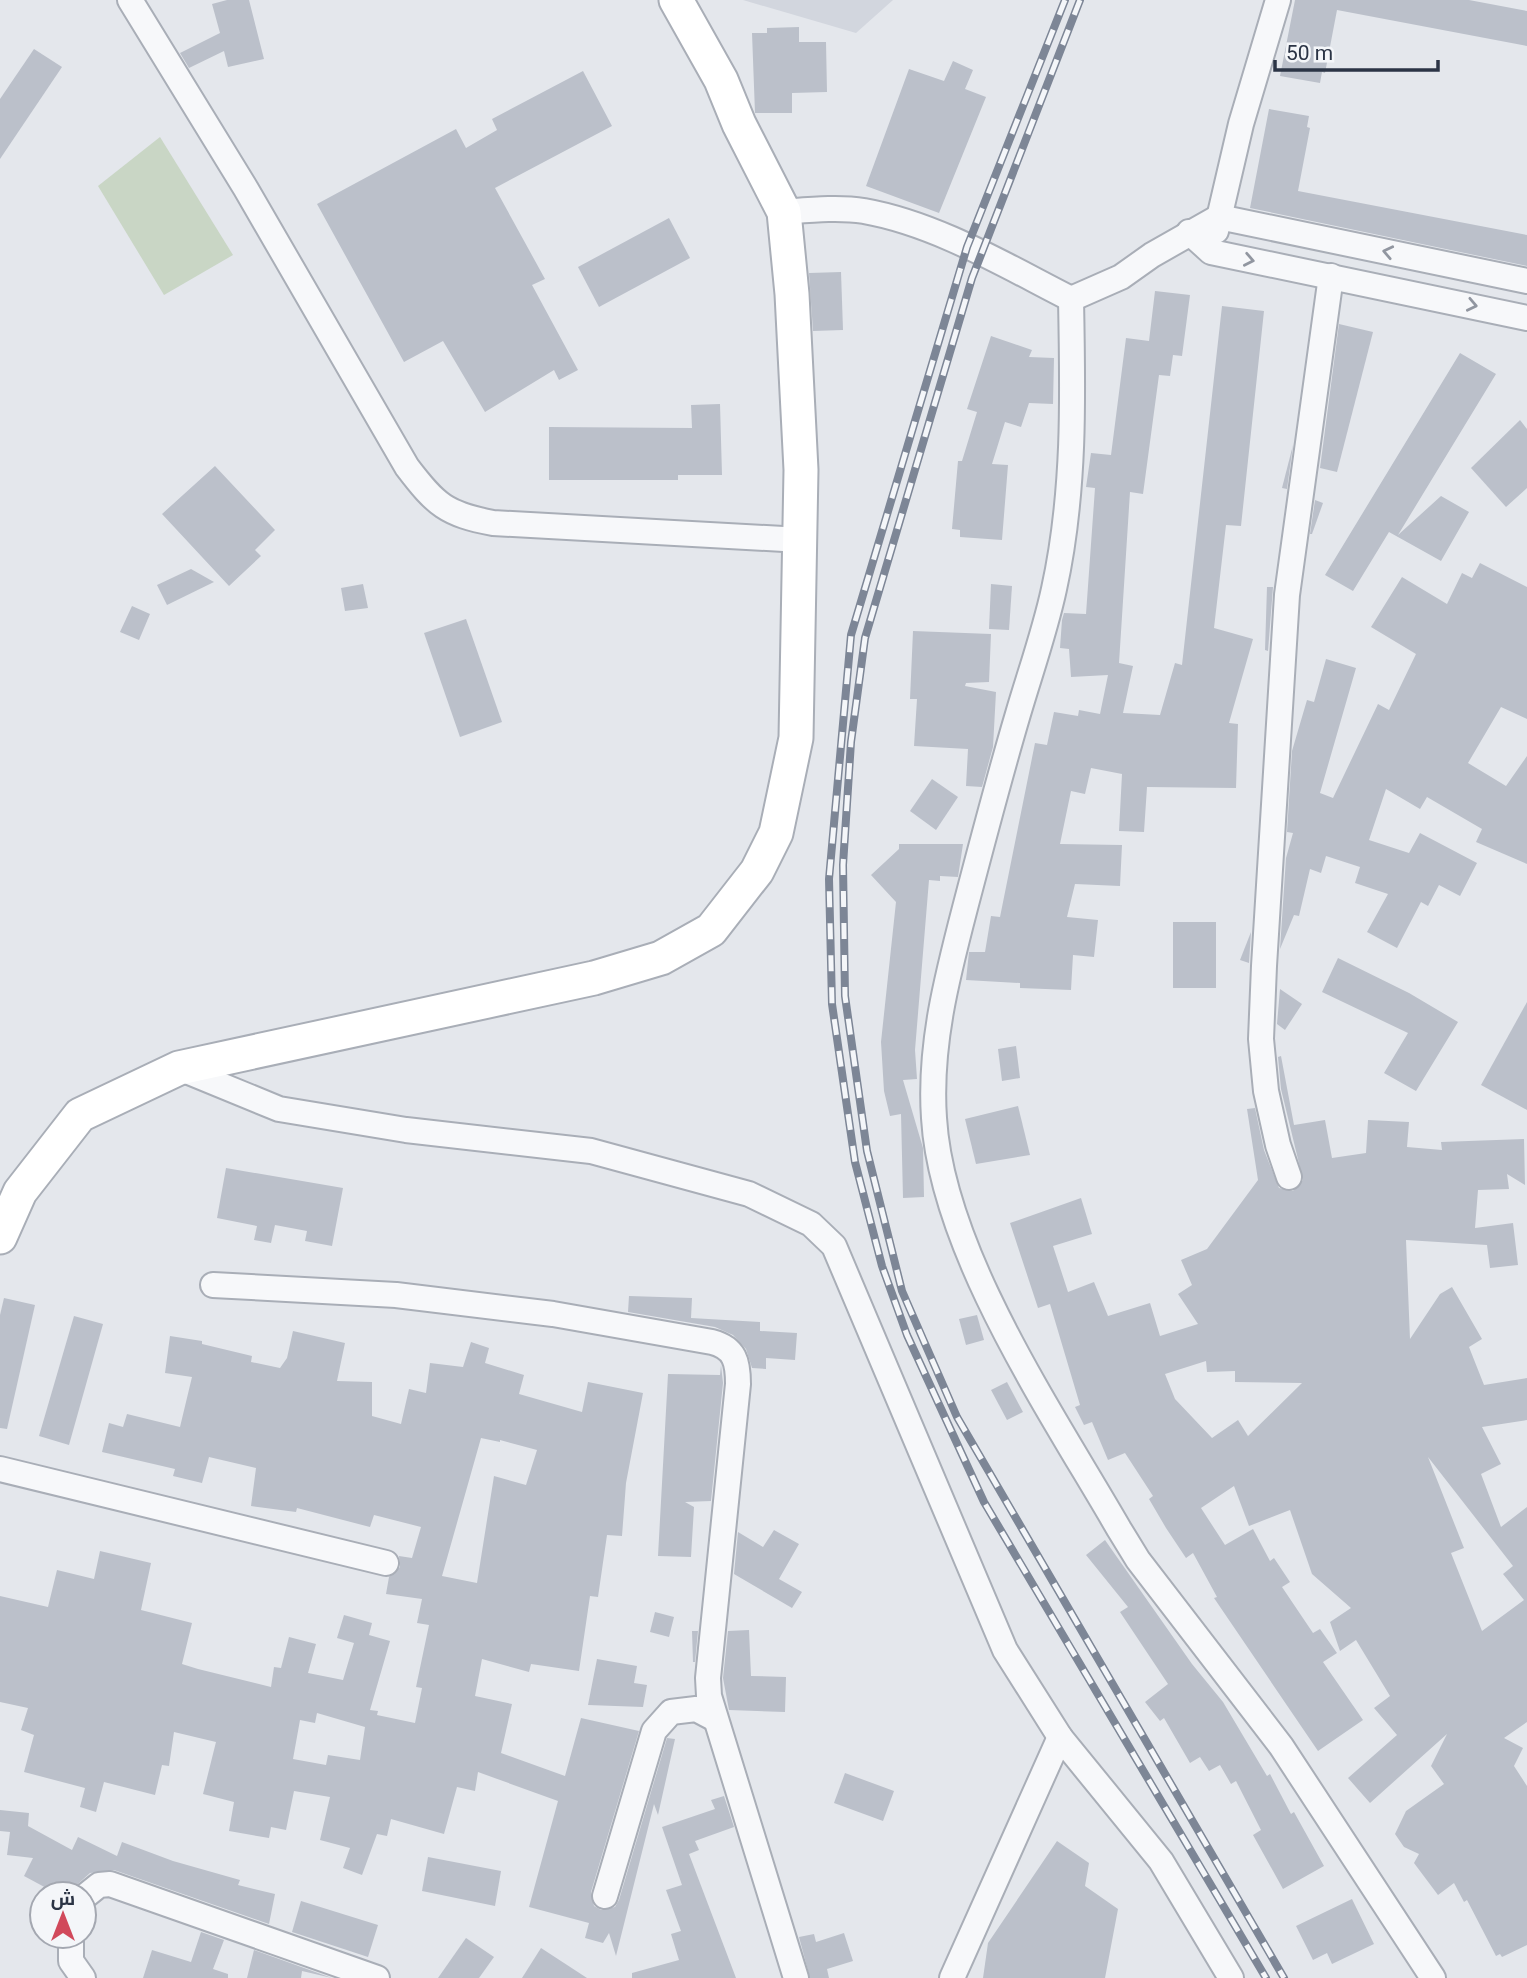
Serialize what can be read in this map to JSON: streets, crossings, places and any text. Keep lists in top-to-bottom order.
{
  "scale_bar": "50 m",
  "north": "top"
}
